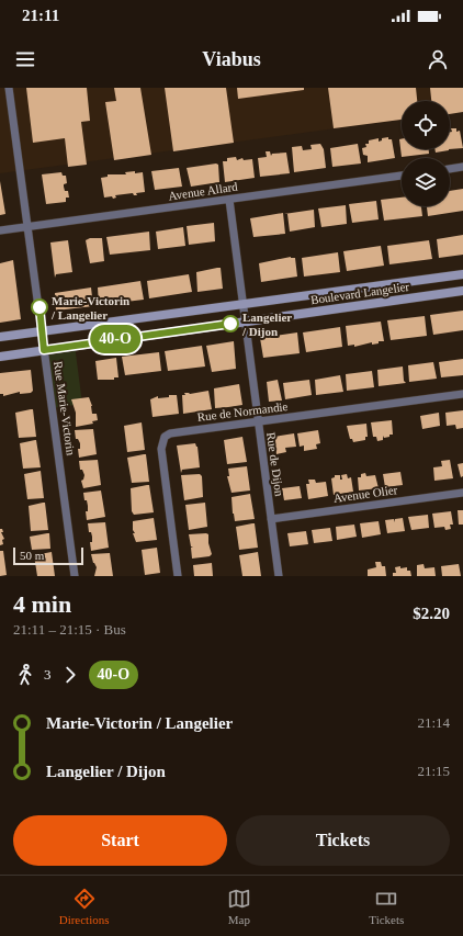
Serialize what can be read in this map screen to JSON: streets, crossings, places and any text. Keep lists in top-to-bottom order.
{
  "streets": {
    "main road": ["Boulevard Langelier"],
    "street": [
      "Avenue Allard",
      "Rue Marie-Victorin",
      "Rue de Normandie",
      "Rue de Dijon",
      "Avenue Olier"
    ]
  },
  "crossings": [
    ["Avenue Allard", "Rue Marie-Victorin"],
    ["Avenue Allard", "Rue de Dijon"],
    ["Boulevard Langelier", "Rue Marie-Victorin"],
    ["Boulevard Langelier", "Rue de Dijon"],
    ["Rue de Normandie", "Rue de Dijon"],
    ["Rue de Dijon", "Avenue Olier"]
  ],
  "places": ["Marie-Victorin / Langelier", "Langelier / Dijon"],
  "lines": ["bus line 40-O"],
  "scale_bar": "50 m",
  "page": {
    "status": "21:11",
    "header": "Viabus",
    "on_map": "40-O",
    "scale": "50 m",
    "heading": ["4 min", "21:11 – 21:15 · Bus", "$2.20"],
    "legs": ["3", "40-O"],
    "list": [
      {
        "name": "Marie-Victorin / Langelier",
        "value": "21:14"
      },
      {
        "name": "Langelier / Dijon",
        "value": "21:15"
      }
    ],
    "buttons": ["Start", "Tickets"],
    "tabs": ["Directions", "Map", "Tickets"]
  }
}
